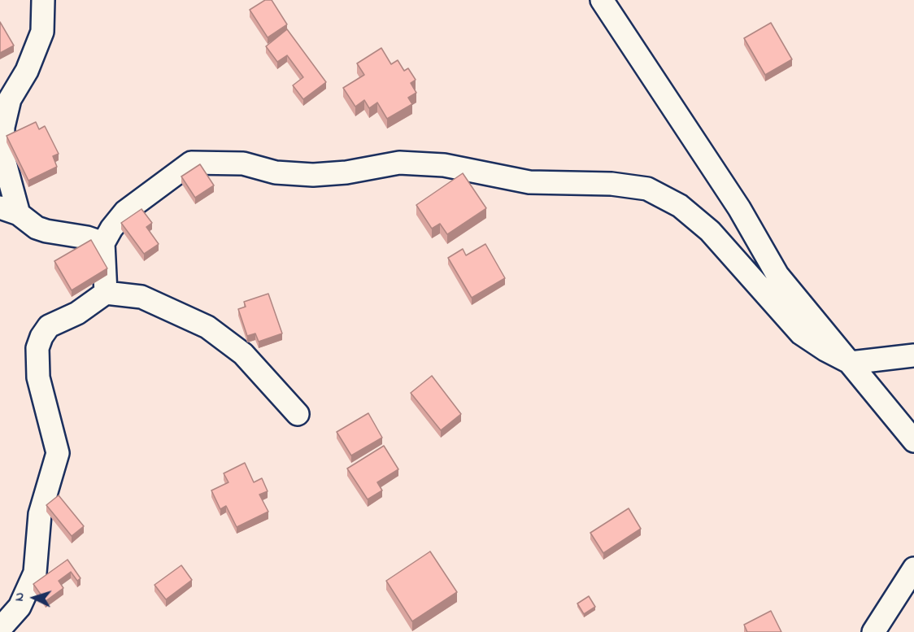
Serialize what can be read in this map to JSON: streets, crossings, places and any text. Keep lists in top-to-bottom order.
{
  "north": "left"
}
